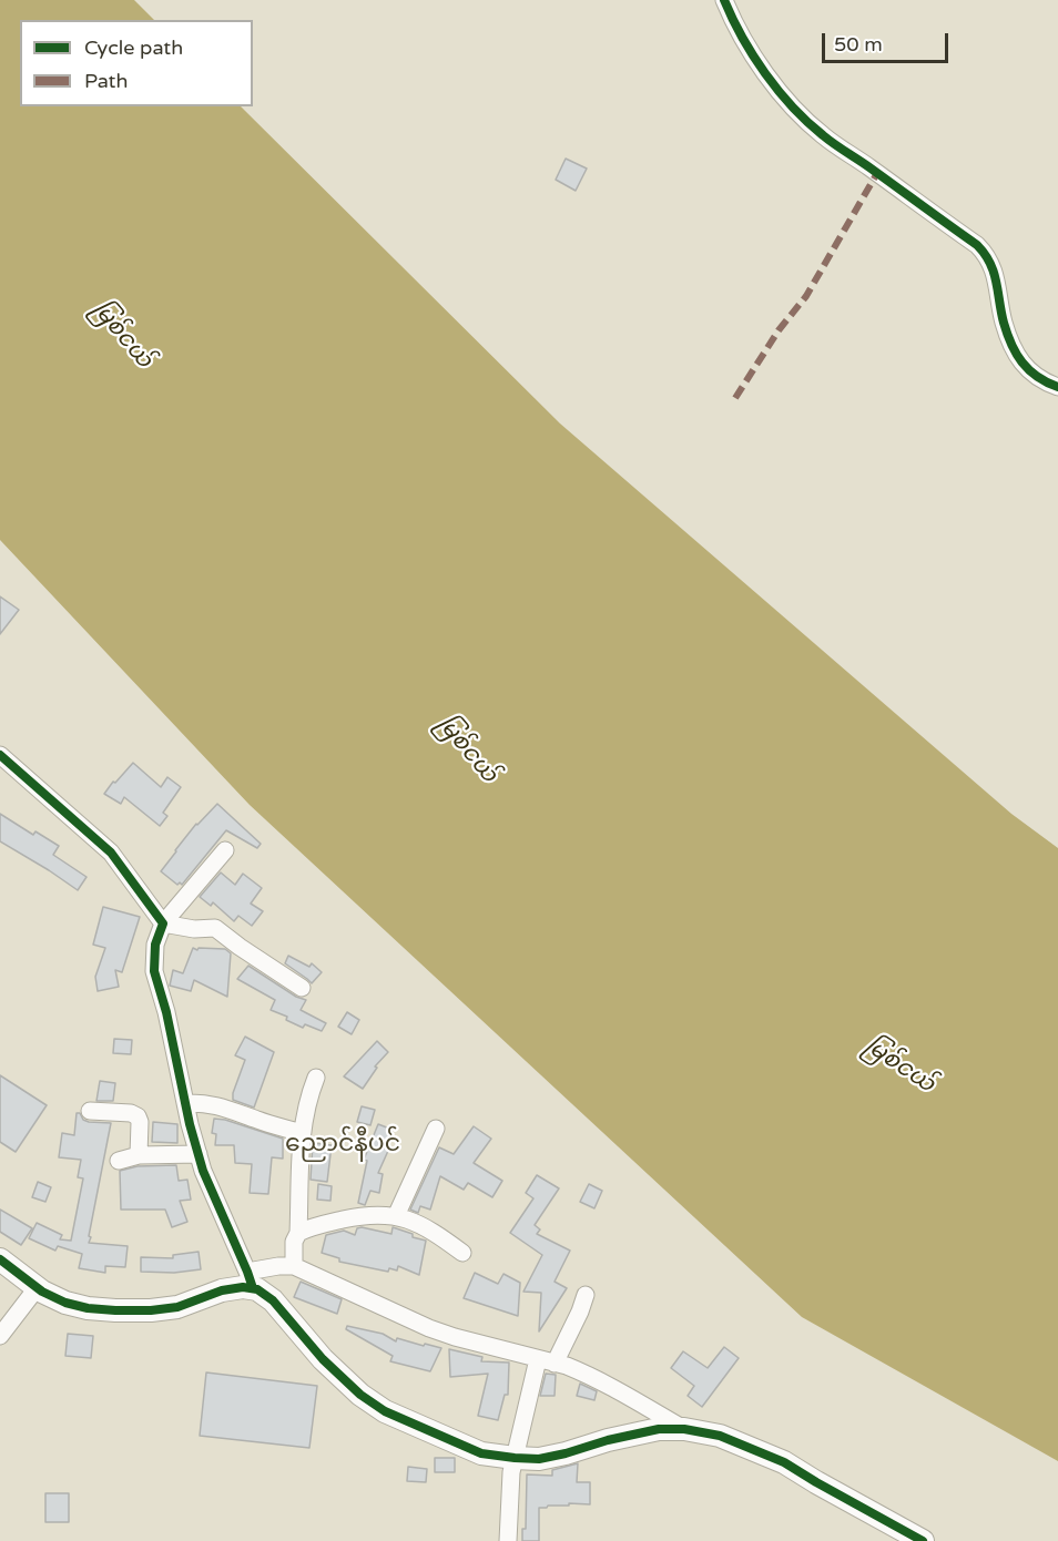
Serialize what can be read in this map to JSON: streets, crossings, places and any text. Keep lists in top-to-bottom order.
{
  "districts": ["ညောင်နီပင်"],
  "water": ["မြစ်ငယ်"],
  "legend": ["Cycle path", "Path"],
  "scale_bar": "50 m"
}
